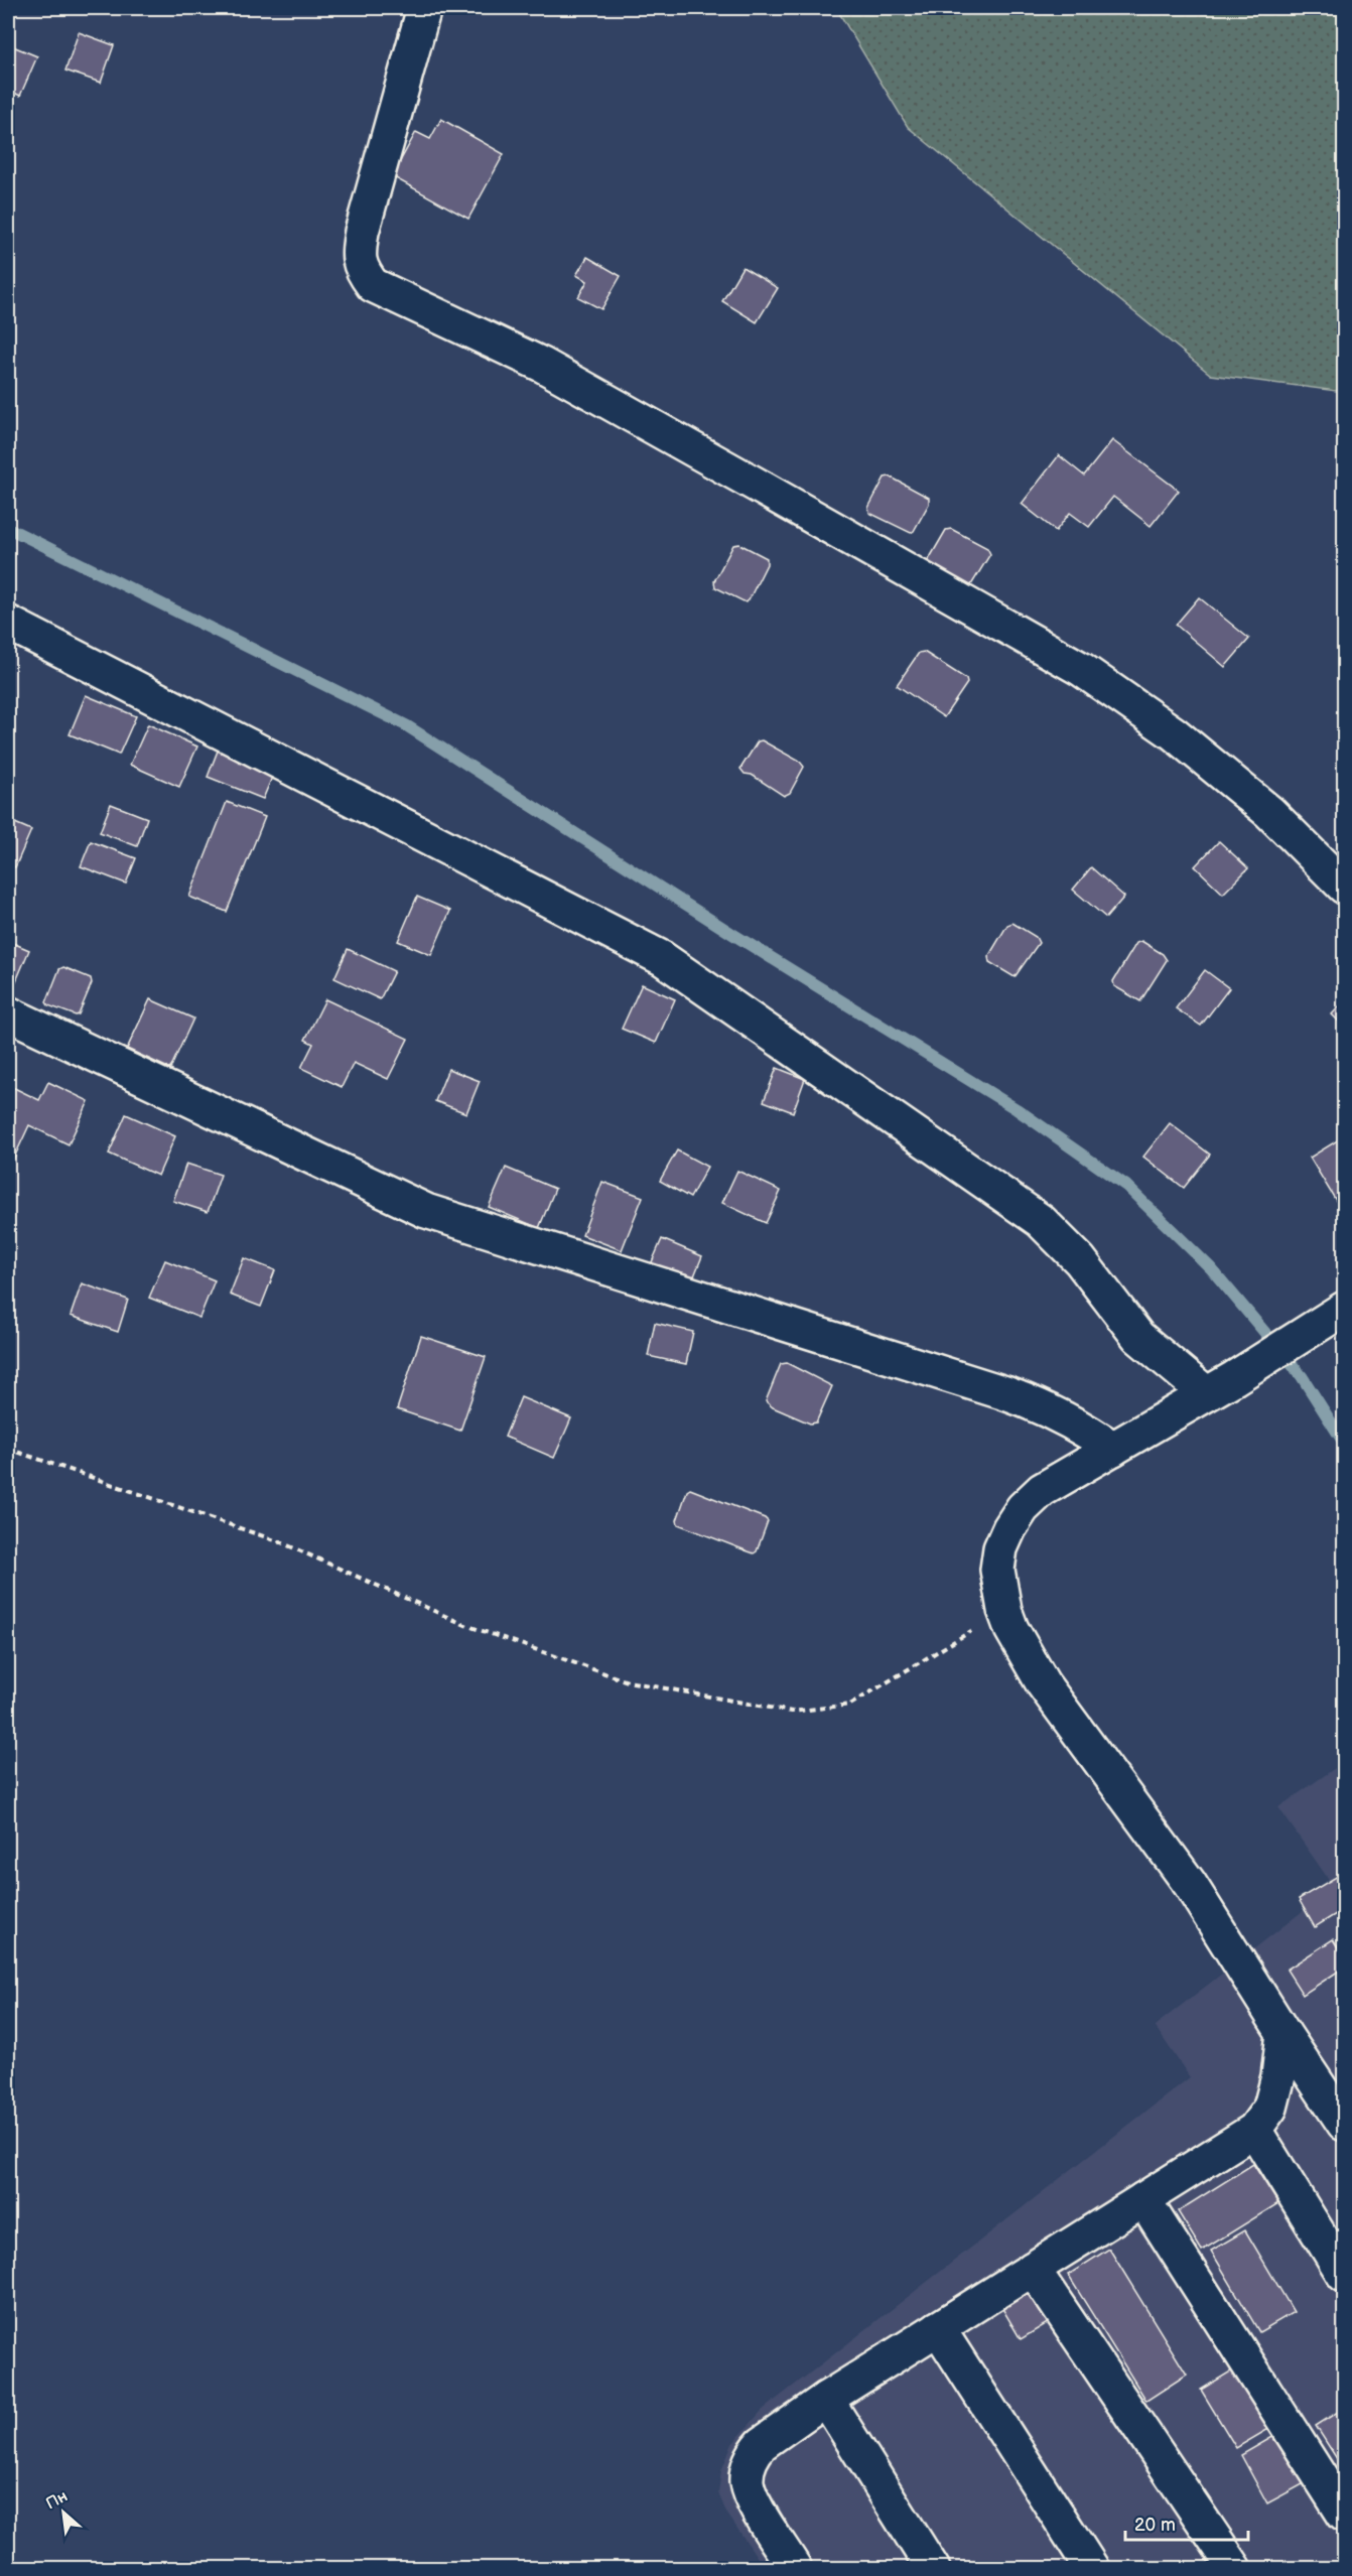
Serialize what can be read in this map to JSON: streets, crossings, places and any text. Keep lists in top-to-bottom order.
{
  "scale_bar": "20 m",
  "north": "top left"
}
